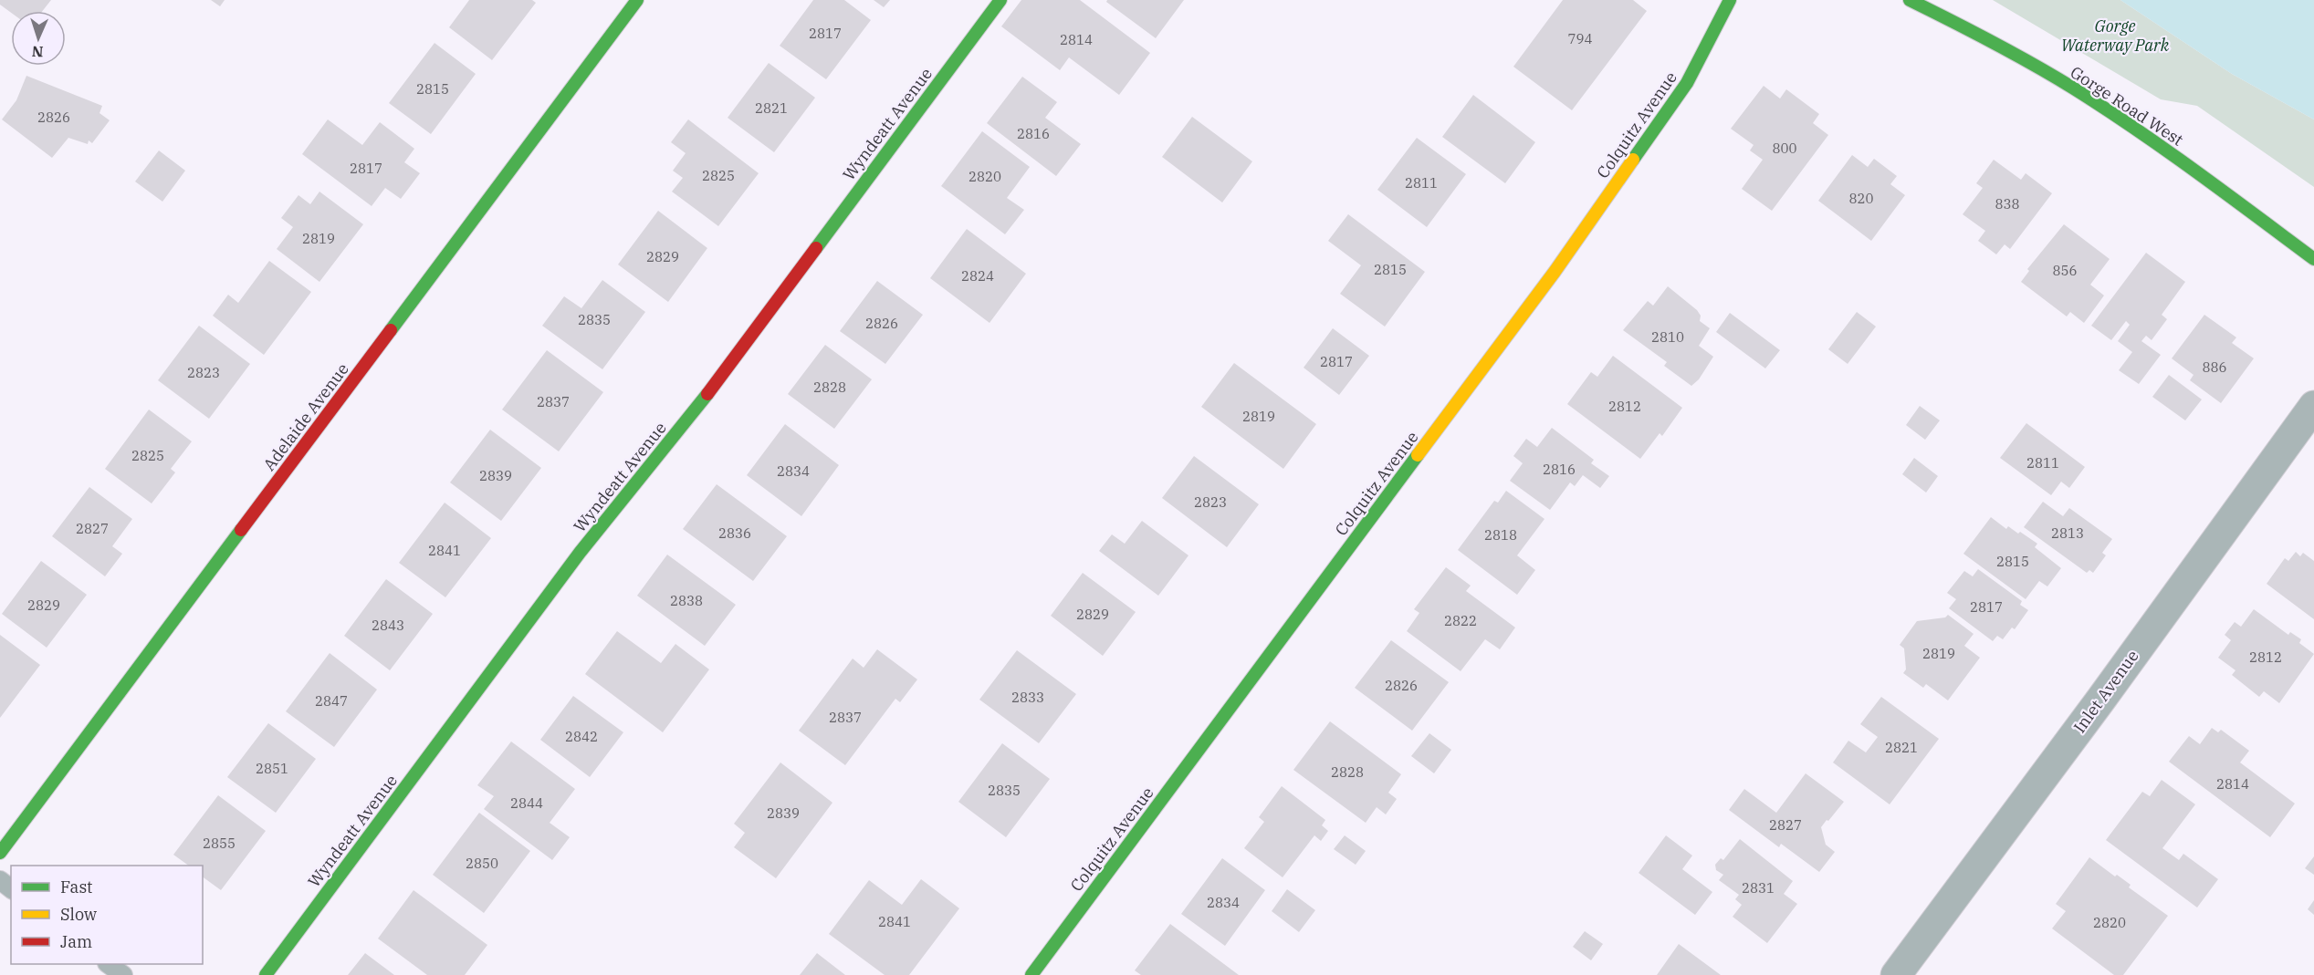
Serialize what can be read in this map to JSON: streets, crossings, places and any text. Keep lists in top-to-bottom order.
{
  "streets": {
    "street": [
      "Gorge Road West",
      "Wyndeatt Avenue",
      "Colquitz Avenue",
      "Adelaide Avenue",
      "Inlet Avenue"
    ]
  },
  "parks": ["Gorge Waterway Park"],
  "house_numbers": [
    "2817",
    "794",
    "2814",
    "2815",
    "2821",
    "2826",
    "2816",
    "800",
    "2817",
    "2825",
    "2820",
    "2811",
    "820",
    "838",
    "2819",
    "2829",
    "2815",
    "856",
    "2824",
    "2835",
    "2826",
    "2810",
    "2817",
    "886",
    "2823",
    "2828",
    "2837",
    "2812",
    "2819",
    "2825",
    "2811",
    "2816",
    "2834",
    "2839",
    "2823",
    "2827",
    "2836",
    "2813",
    "2818",
    "2841",
    "2815",
    "2838",
    "2829",
    "2817",
    "2829",
    "2822",
    "2843",
    "2819",
    "2812",
    "2826",
    "2833",
    "2847",
    "2837",
    "2842",
    "2821",
    "2851",
    "2828",
    "2814",
    "2835",
    "2844",
    "2839",
    "2827",
    "2855",
    "2850",
    "2831",
    "2834",
    "2841",
    "2820"
  ],
  "legend": ["Fast", "Slow", "Jam"],
  "north": "bottom"
}
